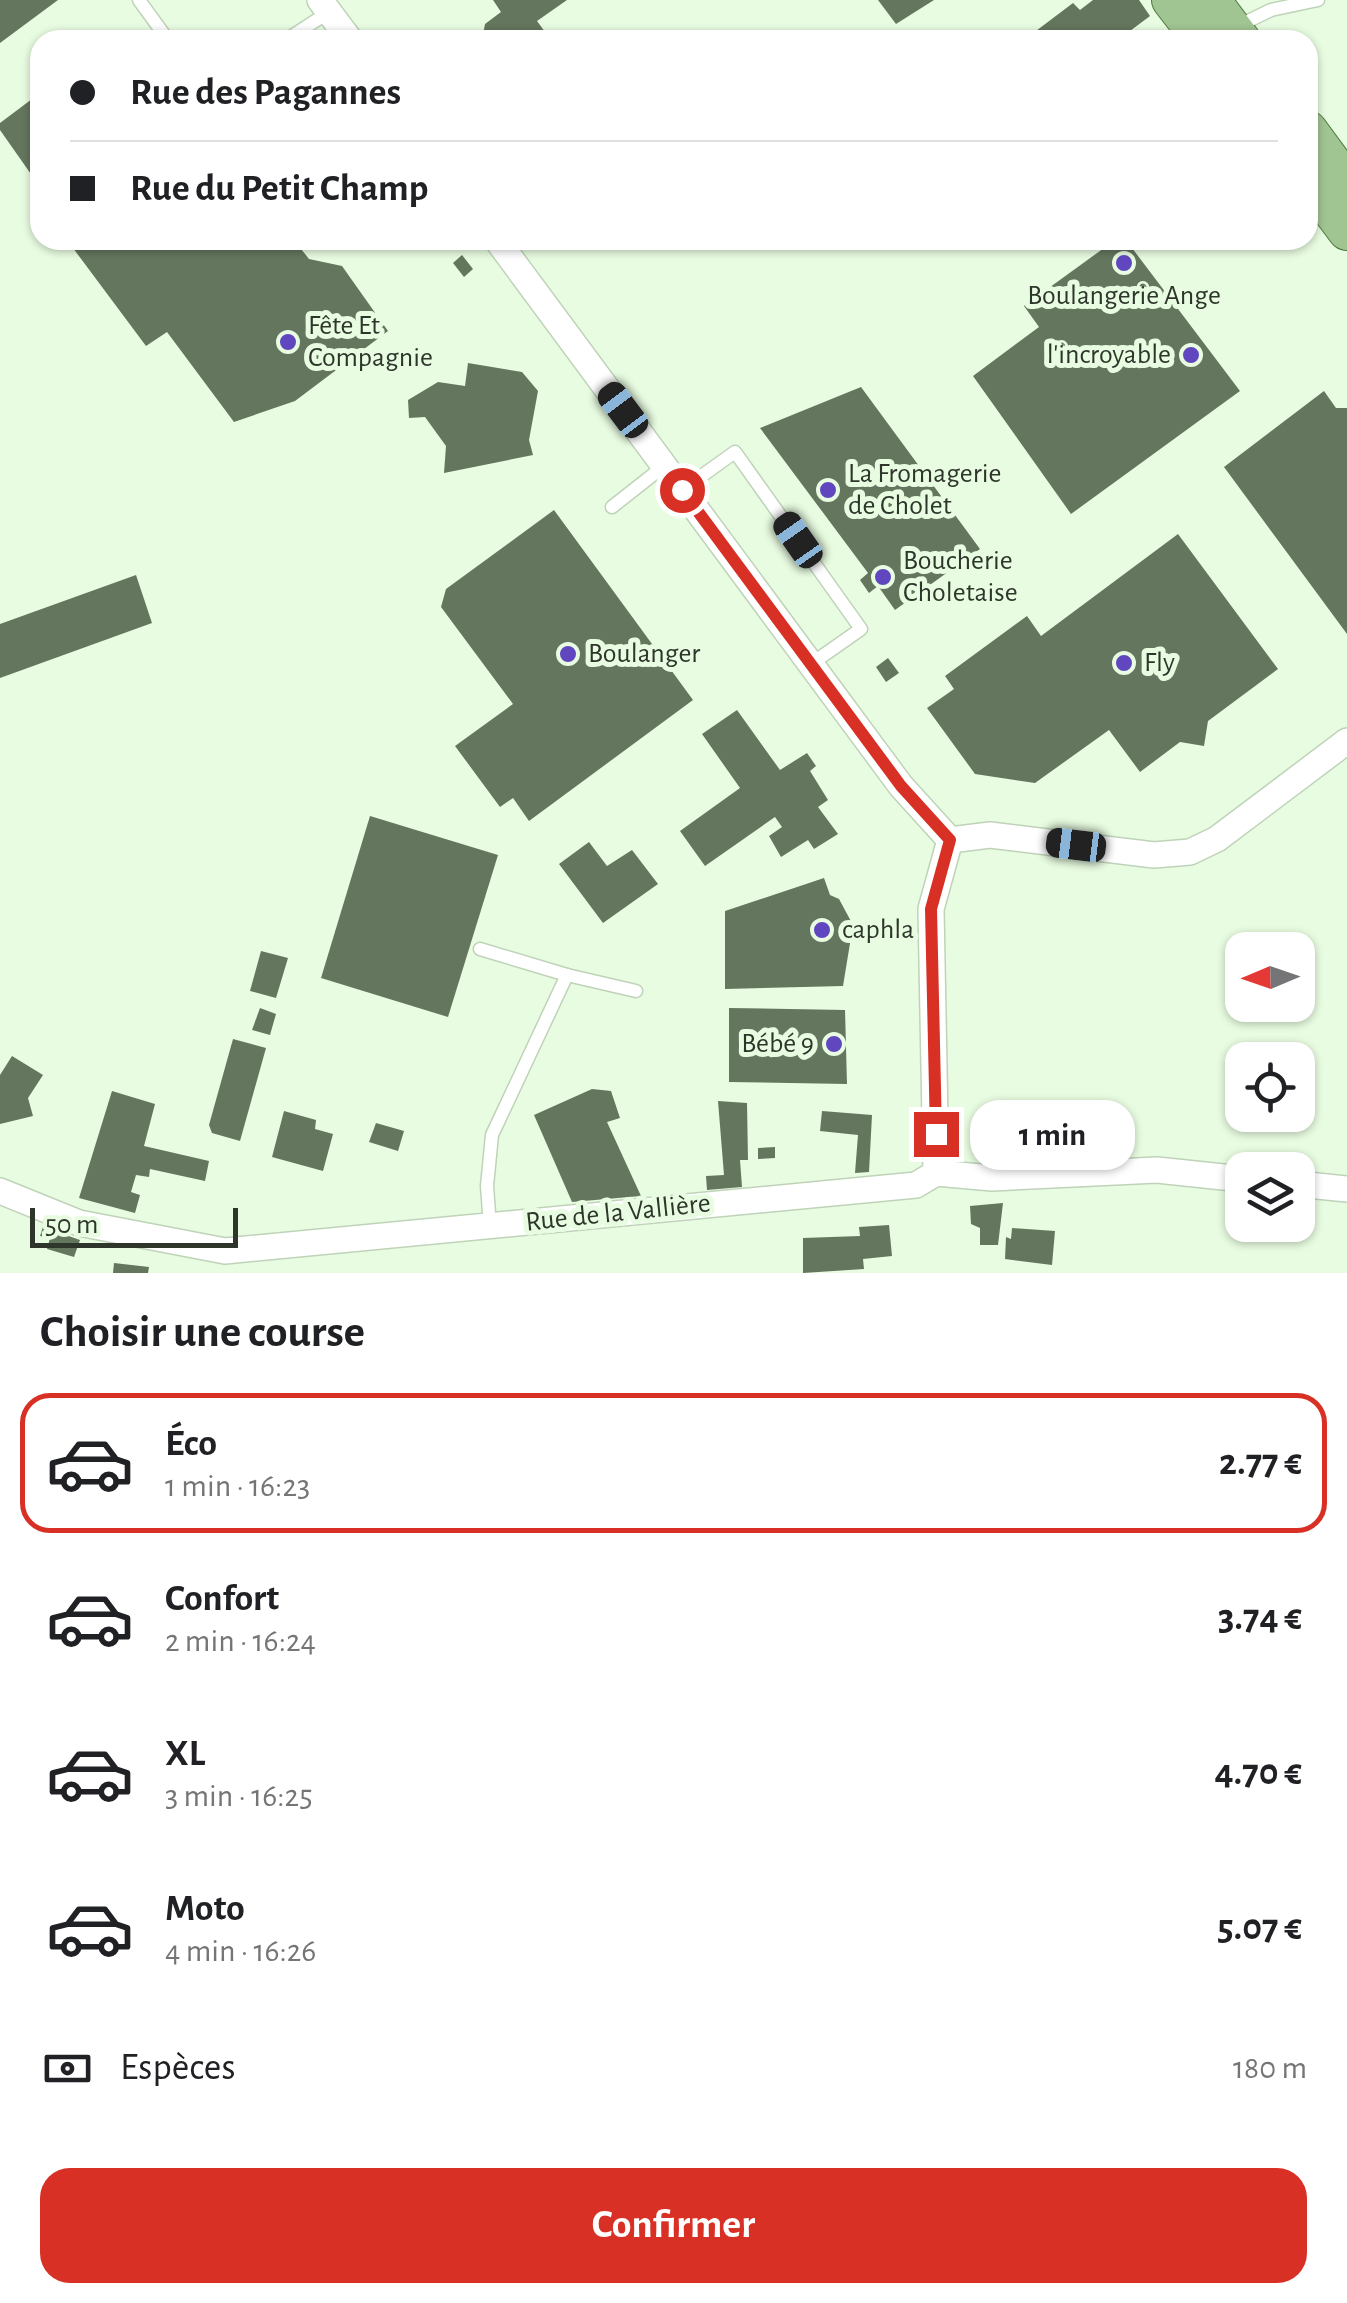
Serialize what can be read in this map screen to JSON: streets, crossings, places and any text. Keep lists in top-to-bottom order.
{
  "streets": {
    "street": ["Rue de la Vallière"]
  },
  "places": [
    "Boulangerie Ange",
    "Fête Et Compagnie",
    "l'incroyable",
    "La Fromagerie de Cholet",
    "Boucherie Choletaise",
    "Boulanger",
    "Fly",
    "caphla",
    "Bébé 9"
  ],
  "scale_bar": "50 m",
  "north": "left",
  "page": {
    "banner": ["Rue des Pagannes", "Rue du Petit Champ"],
    "bubble": "1 min",
    "scale": "50 m",
    "heading": "Choisir une course",
    "list": [
      {
        "name": "Éco",
        "note": "1 min · 16:23",
        "value": "2.77 €"
      },
      {
        "name": "Confort",
        "note": "2 min · 16:24",
        "value": "3.74 €"
      },
      {
        "name": "XL",
        "note": "3 min · 16:25",
        "value": "4.70 €"
      },
      {
        "name": "Moto",
        "note": "4 min · 16:26",
        "value": "5.07 €"
      }
    ],
    "pay": ["Espèces", "180 m"],
    "buttons": "Confirmer"
  }
}
